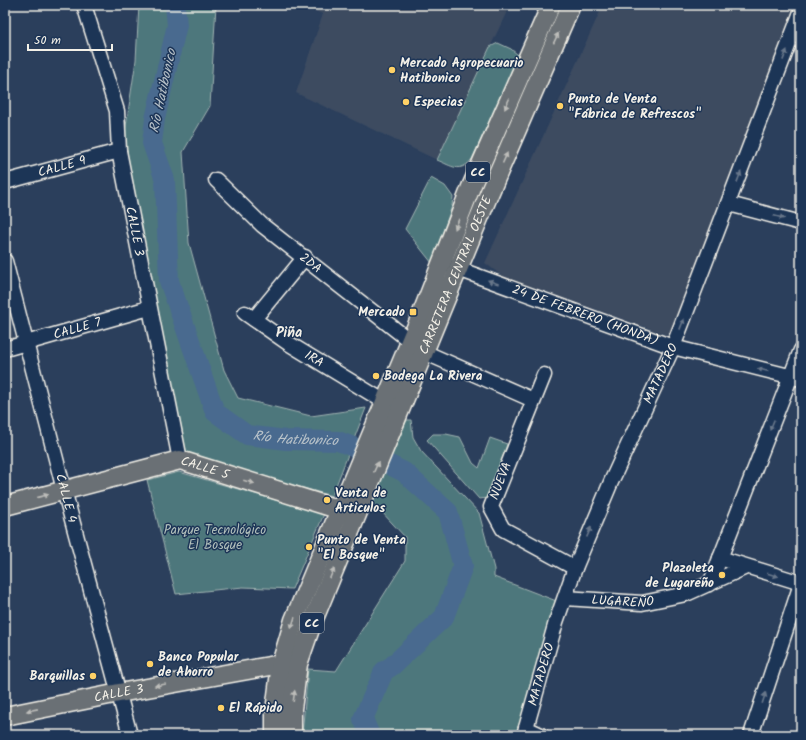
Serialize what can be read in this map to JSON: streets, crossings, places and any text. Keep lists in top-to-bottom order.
{
  "streets": {
    "main road": [
      "CC",
      "CALLE 3",
      "CARRETERA CENTRAL OESTE",
      "CALLE 5"
    ],
    "street": [
      "CALLE 9",
      "2DA",
      "24 DE FEBRERO (HONDA)",
      "CALLE 7",
      "1RA",
      "MATADERO",
      "NUEVA",
      "CALLE 4",
      "LUGAREÑO"
    ]
  },
  "crossings": [
    ["CALLE 9", "CALLE 3"],
    ["CC", "CALLE 3"],
    ["CC", "CARRETERA CENTRAL OESTE"],
    ["CC", "CALLE 5"],
    ["CALLE 3", "CALLE 7"],
    ["CALLE 3", "CALLE 5"],
    ["CALLE 3", "CALLE 4"],
    ["2DA", "CARRETERA CENTRAL OESTE"],
    ["2DA", "1RA"],
    ["CARRETERA CENTRAL OESTE", "24 DE FEBRERO (HONDA)"],
    ["CARRETERA CENTRAL OESTE", "1RA"],
    ["CARRETERA CENTRAL OESTE", "CALLE 5"],
    ["24 DE FEBRERO (HONDA)", "MATADERO"],
    ["CALLE 7", "CALLE 4"],
    ["MATADERO", "NUEVA"],
    ["MATADERO", "LUGAREÑO"],
    ["CALLE 5", "CALLE 4"]
  ],
  "one_way": ["CALLE 3", "MATADERO", "CALLE 5"],
  "districts": ["Piña"],
  "water": ["Río Hatibonico"],
  "parks": ["Parque Tecnológico El Bosque"],
  "places": {
    "other": [
      "Mercado Agropecuario Hatibonico",
      "Especias",
      "Punto de Venta \"Fábrica de Refrescos\"",
      "Bodega La Rivera",
      "Venta de Articulos",
      "Punto de Venta \"El Bosque\"",
      "Plazoleta de Lugareño",
      "Banco Popular de Ahorro",
      "Barquillas",
      "El Rápido"
    ],
    "transit": ["Mercado"]
  },
  "scale_bar": "50 m"
}
